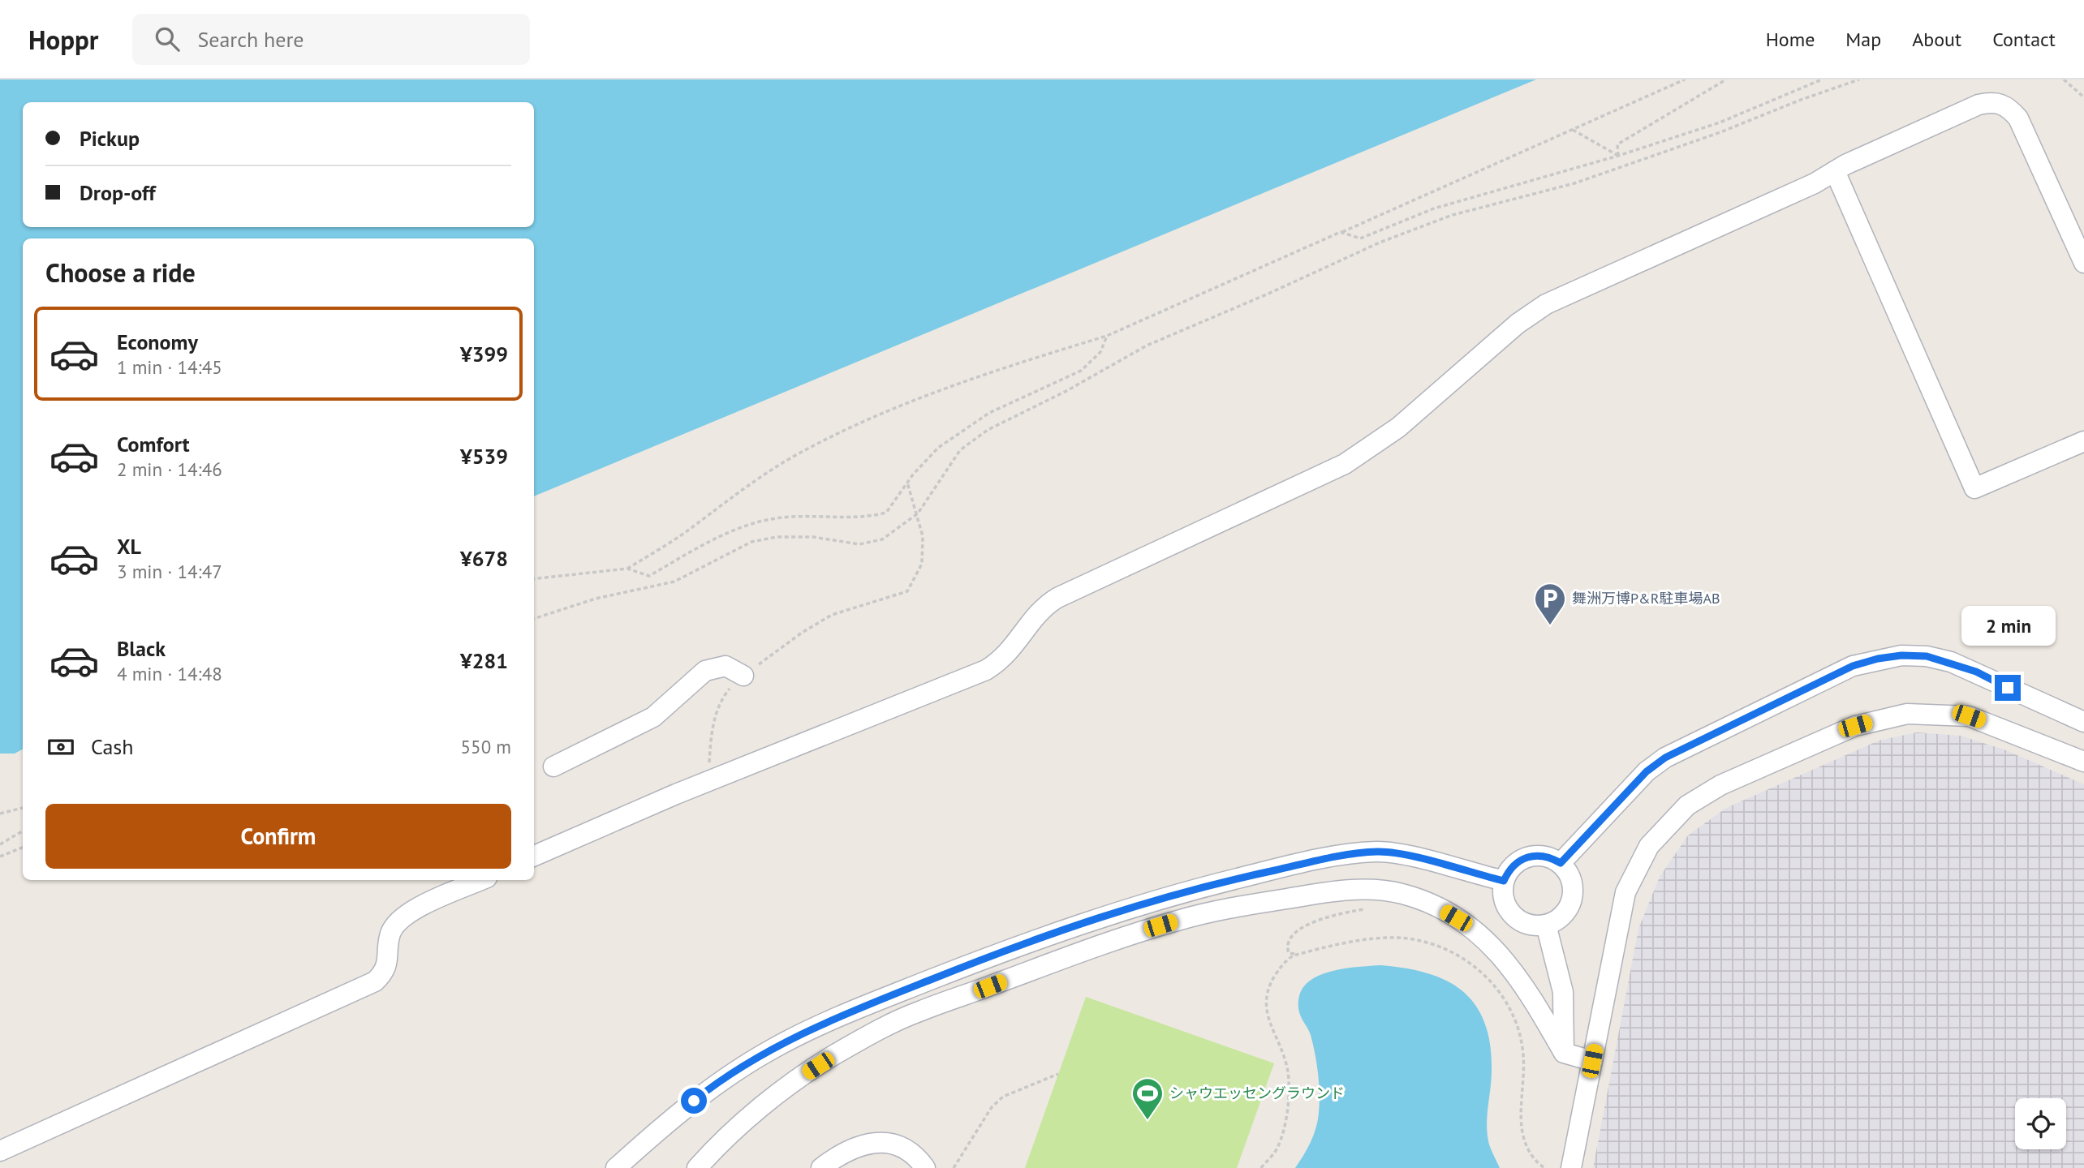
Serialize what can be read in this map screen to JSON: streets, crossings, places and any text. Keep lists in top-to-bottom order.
{
  "places": {
    "parking": ["舞洲万博P&R駐車場AB"],
    "sports": ["シャウエッセングラウンド"]
  },
  "page": {
    "header": "Hoppr",
    "search": "Search here",
    "nav": [
      "Home",
      "Map",
      "About",
      "Contact"
    ],
    "banner": ["Pickup", "Drop-off"],
    "heading": "Choose a ride",
    "list": [
      {
        "name": "Economy",
        "note": "1 min · 14:45",
        "value": "¥399"
      },
      {
        "name": "Comfort",
        "note": "2 min · 14:46",
        "value": "¥539"
      },
      {
        "name": "XL",
        "note": "3 min · 14:47",
        "value": "¥678"
      },
      {
        "name": "Black",
        "note": "4 min · 14:48",
        "value": "¥281"
      }
    ],
    "bubble": "2 min",
    "pay": ["Cash", "550 m"],
    "buttons": "Confirm"
  }
}
